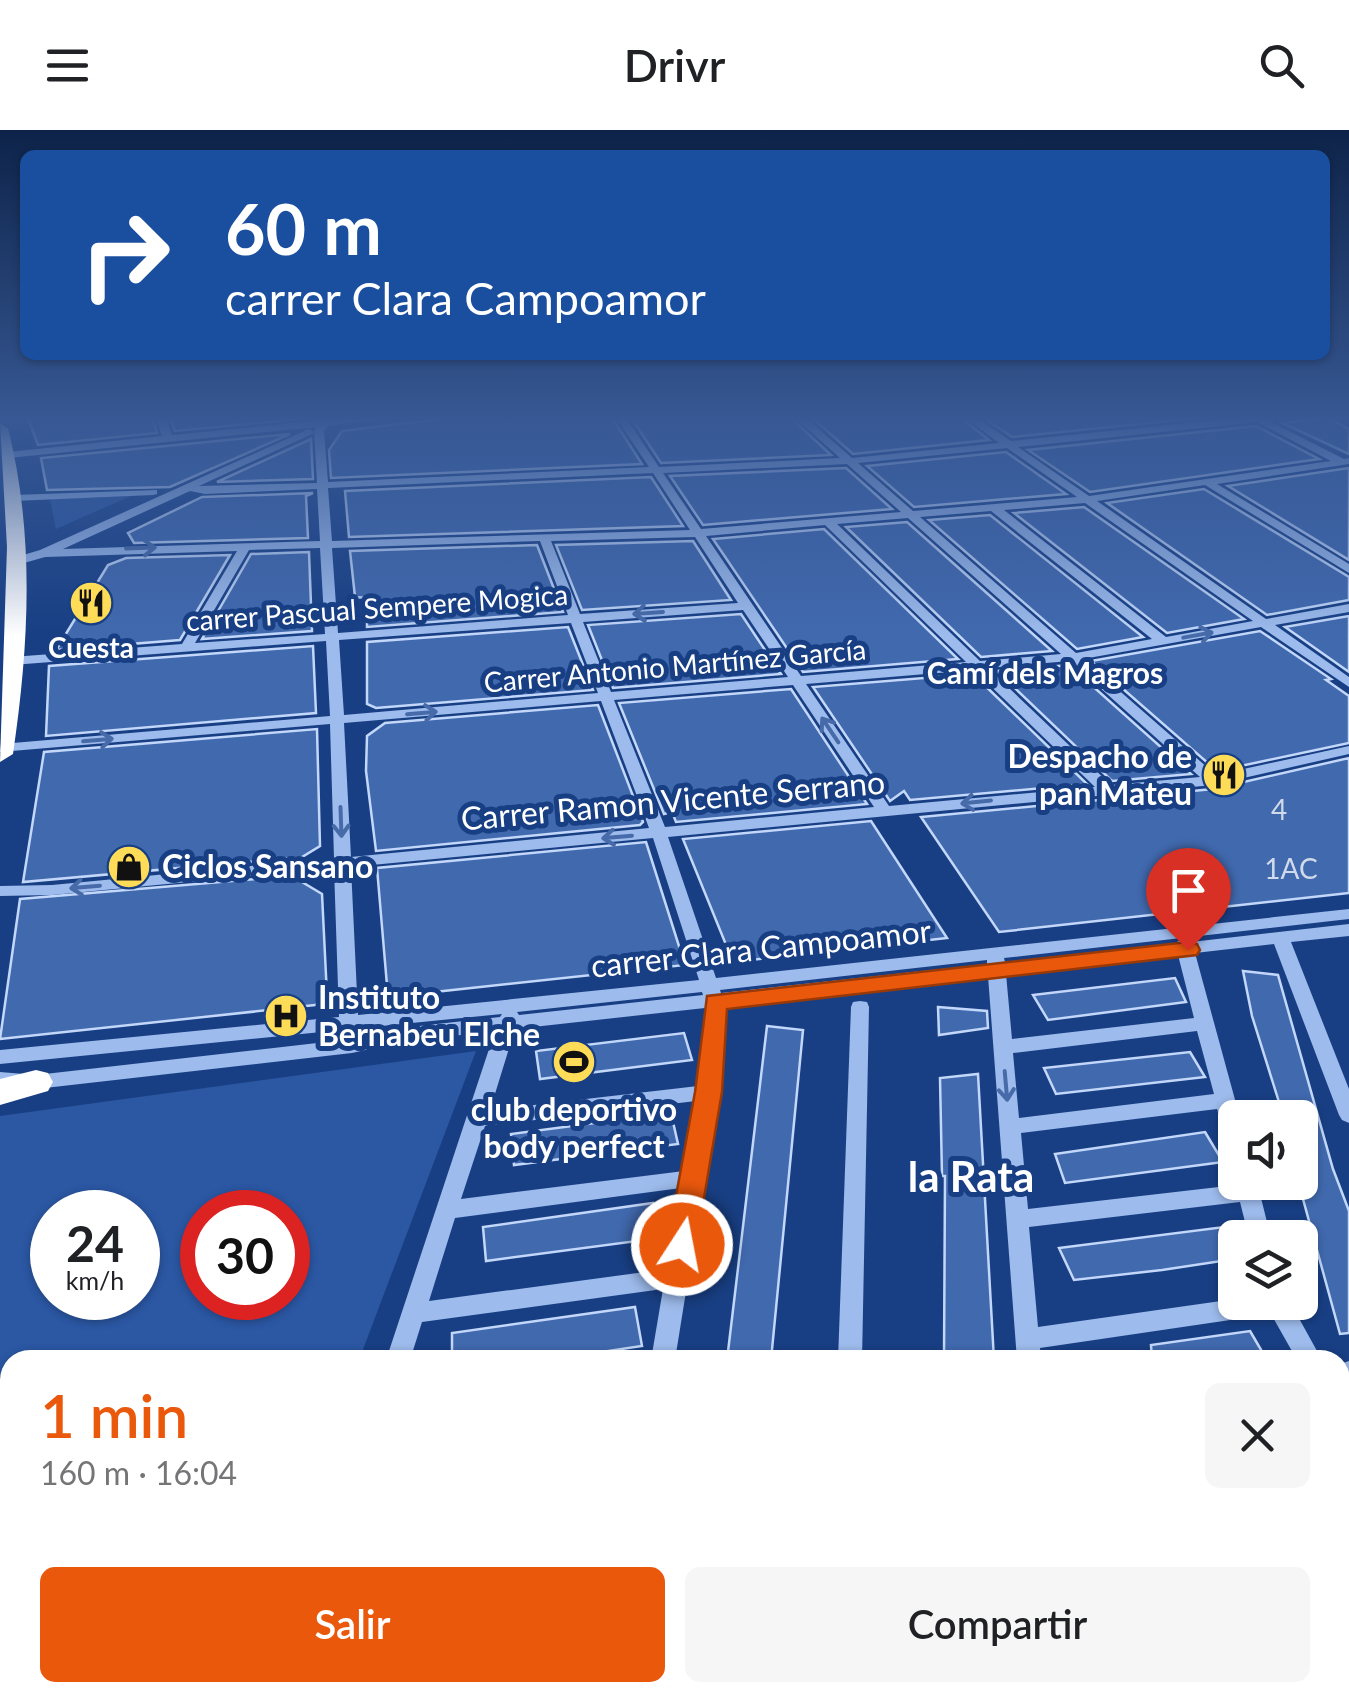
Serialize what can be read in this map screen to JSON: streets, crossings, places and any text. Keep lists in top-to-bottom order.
{
  "streets": {
    "street": [
      "carrer Pascual Sempere Mogica",
      "Carrer Antonio Martínez García",
      "Carrer Ramon Vicente Serrano",
      "carrer Clara Campoamor"
    ]
  },
  "one_way": ["Carrer Antonio Martínez García", "Carrer Ramon Vicente Serrano"],
  "districts": ["Camí dels Magros", "la Rata"],
  "places": {
    "restaurant": ["Cuesta", "Despacho de pan Mateu"],
    "shop": ["Ciclos Sansano"],
    "hospital": ["Instituto Bernabeu Elche"],
    "sports": ["club deportivo body perfect"]
  },
  "house_numbers": ["4", "1AC"],
  "page": {
    "header": "Drivr",
    "turn": ["60 m", "carrer Clara Campoamor"],
    "speed": "24 km/h",
    "limit": "30",
    "heading": ["1 min", "160 m · 16:04"],
    "buttons": ["Salir", "Compartir"]
  }
}
